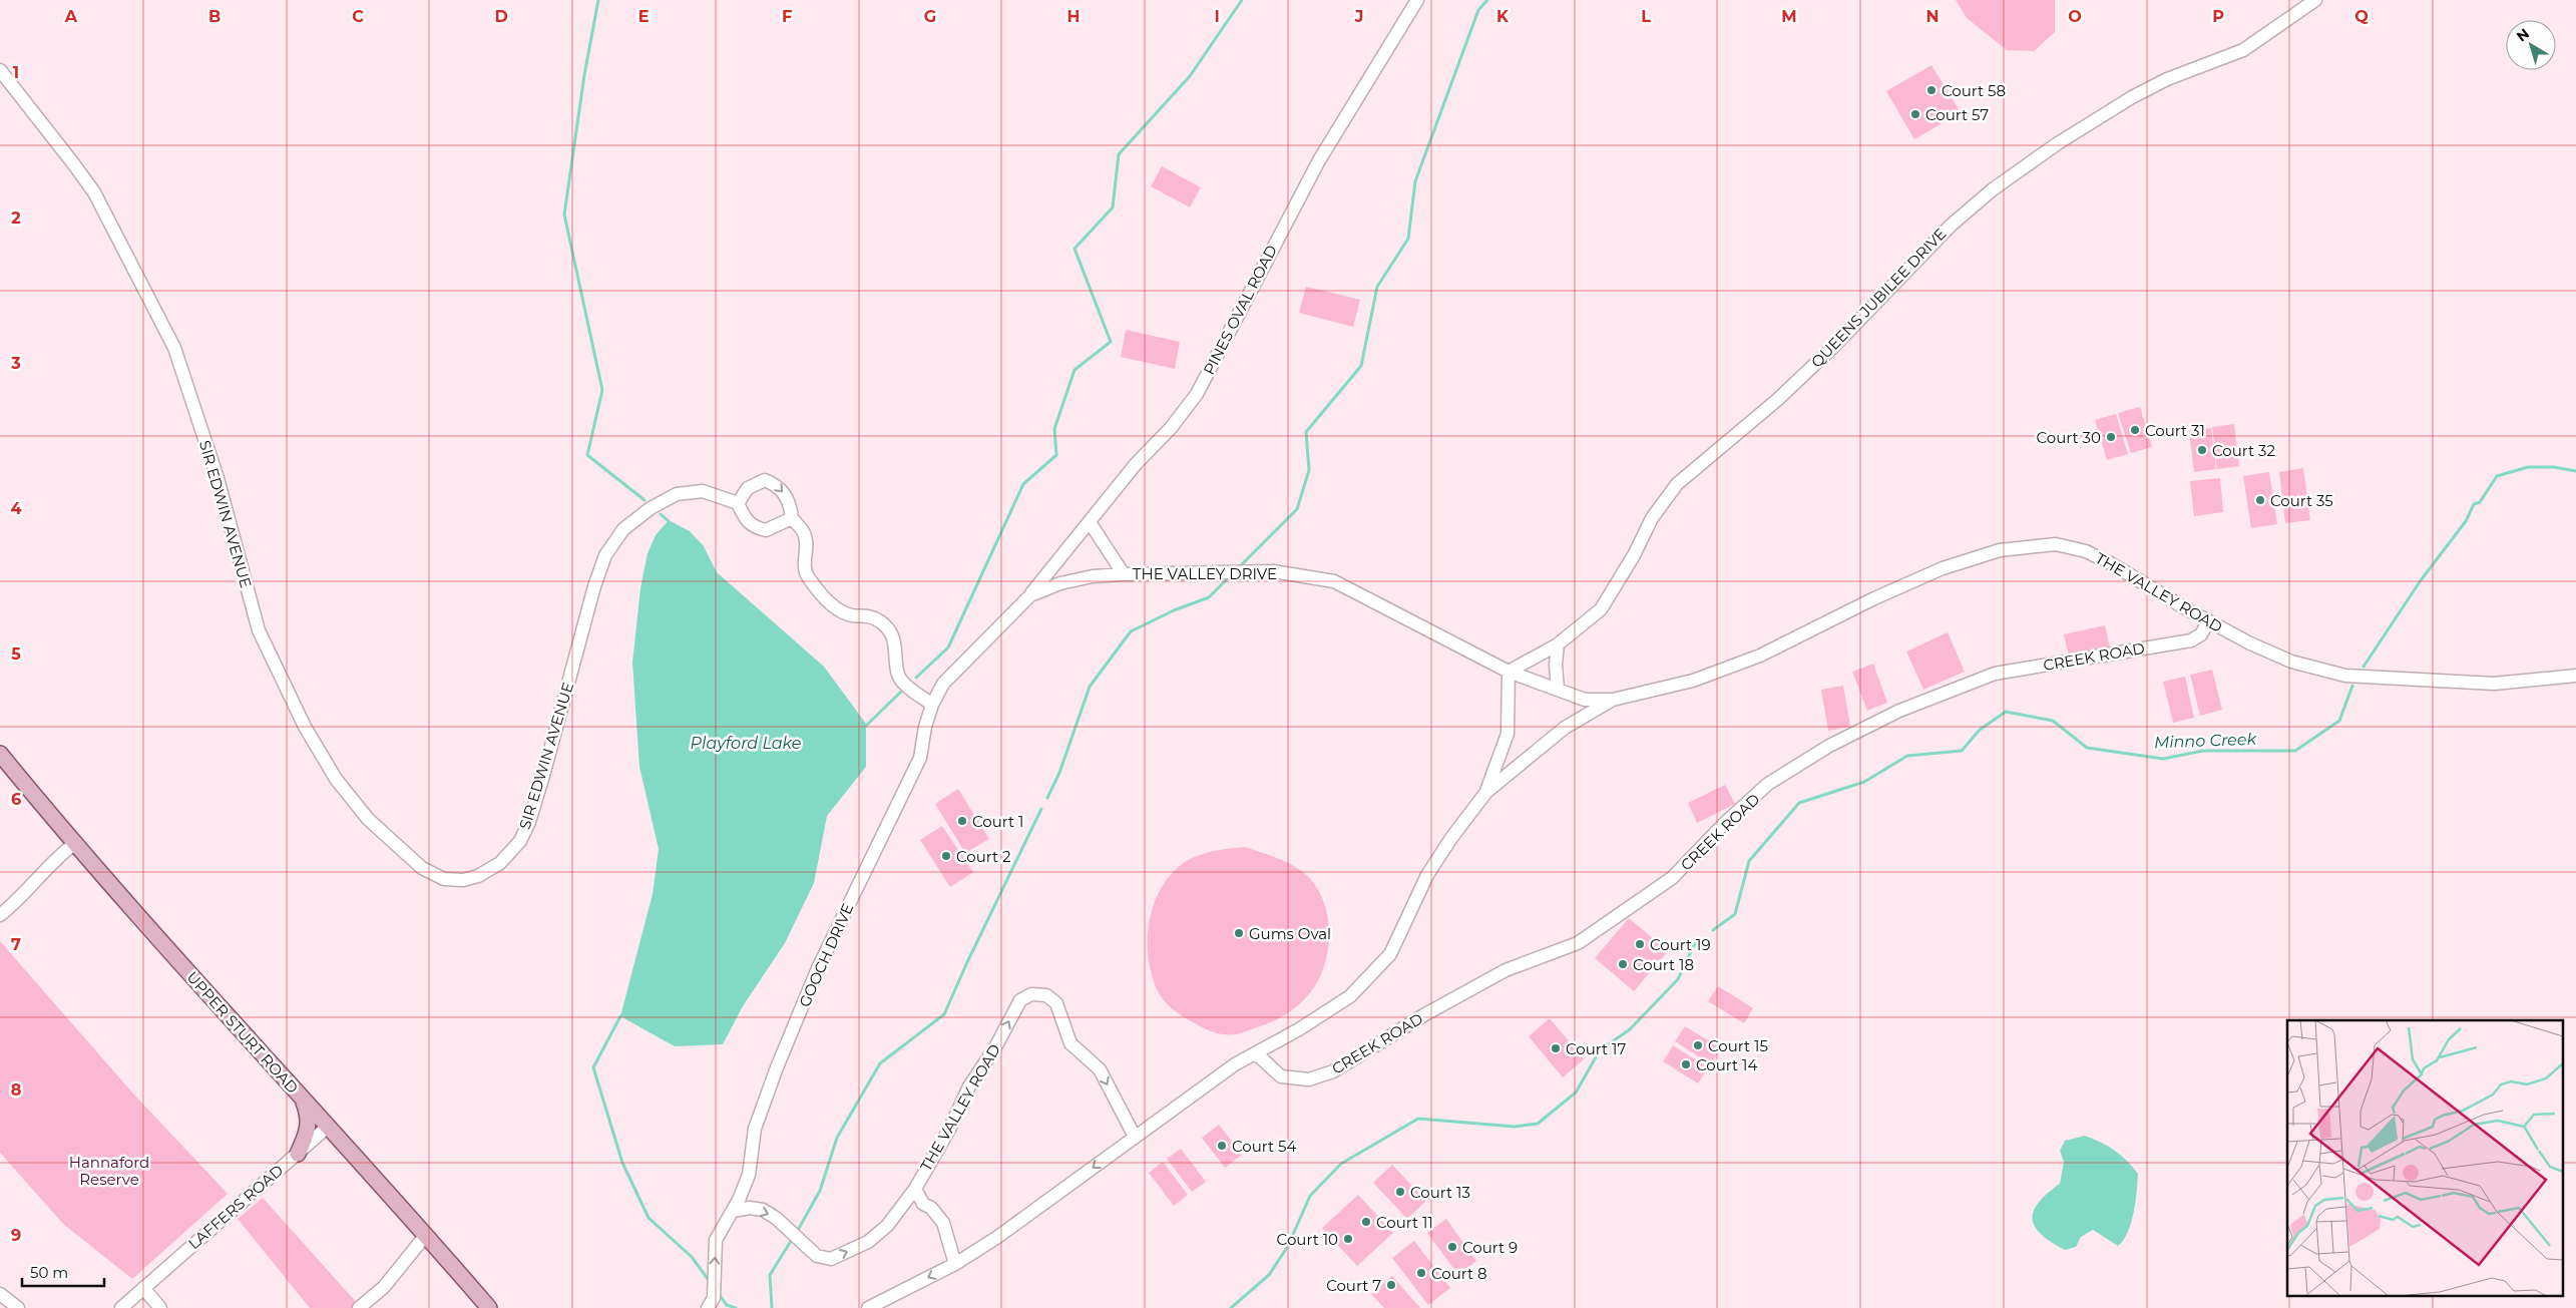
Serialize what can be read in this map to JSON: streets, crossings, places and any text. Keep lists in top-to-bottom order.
{
  "streets": {
    "main road": ["UPPER STURT ROAD"],
    "street": [
      "QUEENS JUBILEE DRIVE",
      "PINES OVAL ROAD",
      "SIR EDWIN AVENUE",
      "THE VALLEY DRIVE",
      "THE VALLEY ROAD",
      "CREEK ROAD",
      "GOOCH DRIVE",
      "LAFFERS ROAD"
    ]
  },
  "crossings": [
    ["QUEENS JUBILEE DRIVE", "THE VALLEY DRIVE"],
    ["QUEENS JUBILEE DRIVE", "THE VALLEY ROAD"],
    ["PINES OVAL ROAD", "THE VALLEY DRIVE"],
    ["THE VALLEY DRIVE", "THE VALLEY ROAD"],
    ["THE VALLEY DRIVE", "GOOCH DRIVE"],
    ["THE VALLEY ROAD", "CREEK ROAD"],
    ["THE VALLEY ROAD", "GOOCH DRIVE"],
    ["UPPER STURT ROAD", "LAFFERS ROAD"]
  ],
  "water": ["Minno Creek", "Playford Lake"],
  "parks": ["Hannaford Reserve"],
  "places": [
    "Court 58",
    "Court 57",
    "Court 31",
    "Court 30",
    "Court 32",
    "Court 35",
    "Court 1",
    "Court 2",
    "Gums Oval",
    "Court 19",
    "Court 18",
    "Court 15",
    "Court 17",
    "Court 14",
    "Court 54",
    "Court 13",
    "Court 11",
    "Court 10",
    "Court 9",
    "Court 8",
    "Court 7"
  ],
  "scale_bar": "50 m",
  "north": "top left",
  "grid": {
    "columns": [
      "A",
      "B",
      "C",
      "D",
      "E",
      "F",
      "G",
      "H",
      "I",
      "J",
      "K",
      "L",
      "M",
      "N",
      "O",
      "P",
      "Q"
    ],
    "rows": [
      "1",
      "2",
      "3",
      "4",
      "5",
      "6",
      "7",
      "8",
      "9"
    ]
  }
}
